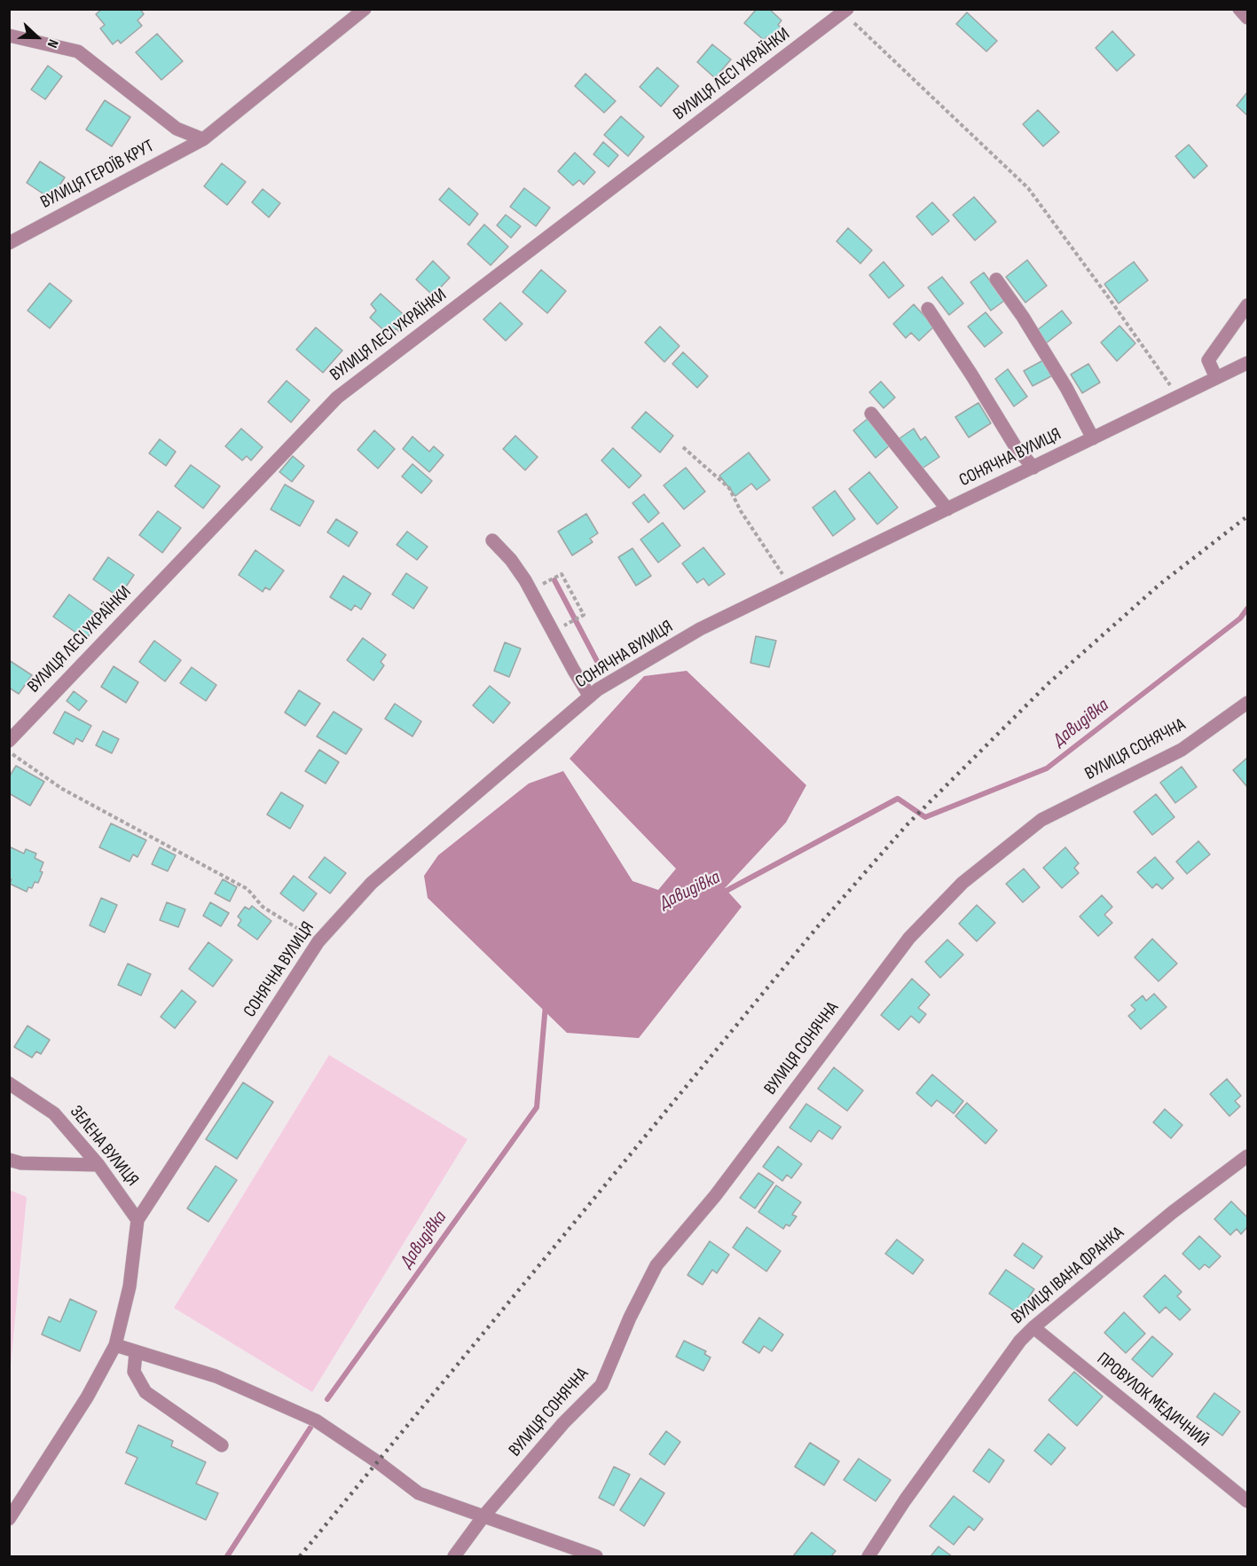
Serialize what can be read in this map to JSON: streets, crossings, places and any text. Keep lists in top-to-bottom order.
{
  "streets": {
    "street": [
      "ВУЛИЦЯ ЛЕСІ УКРАЇНКИ",
      "ВУЛИЦЯ ГЕРОЇВ КРУТ",
      "СОНЯЧНА ВУЛИЦЯ",
      "ВУЛИЦЯ СОНЯЧНА",
      "ЗЕЛЕНА ВУЛИЦЯ",
      "ВУЛИЦЯ ІВАНА ФРАНКА",
      "ПРОВУЛОК МЕДИЧНИЙ"
    ]
  },
  "crossings": [
    ["СОНЯЧНА ВУЛИЦЯ", "ЗЕЛЕНА ВУЛИЦЯ"],
    ["ВУЛИЦЯ ІВАНА ФРАНКА", "ПРОВУЛОК МЕДИЧНИЙ"]
  ],
  "water": ["Давидівка"],
  "north": "right"
}
